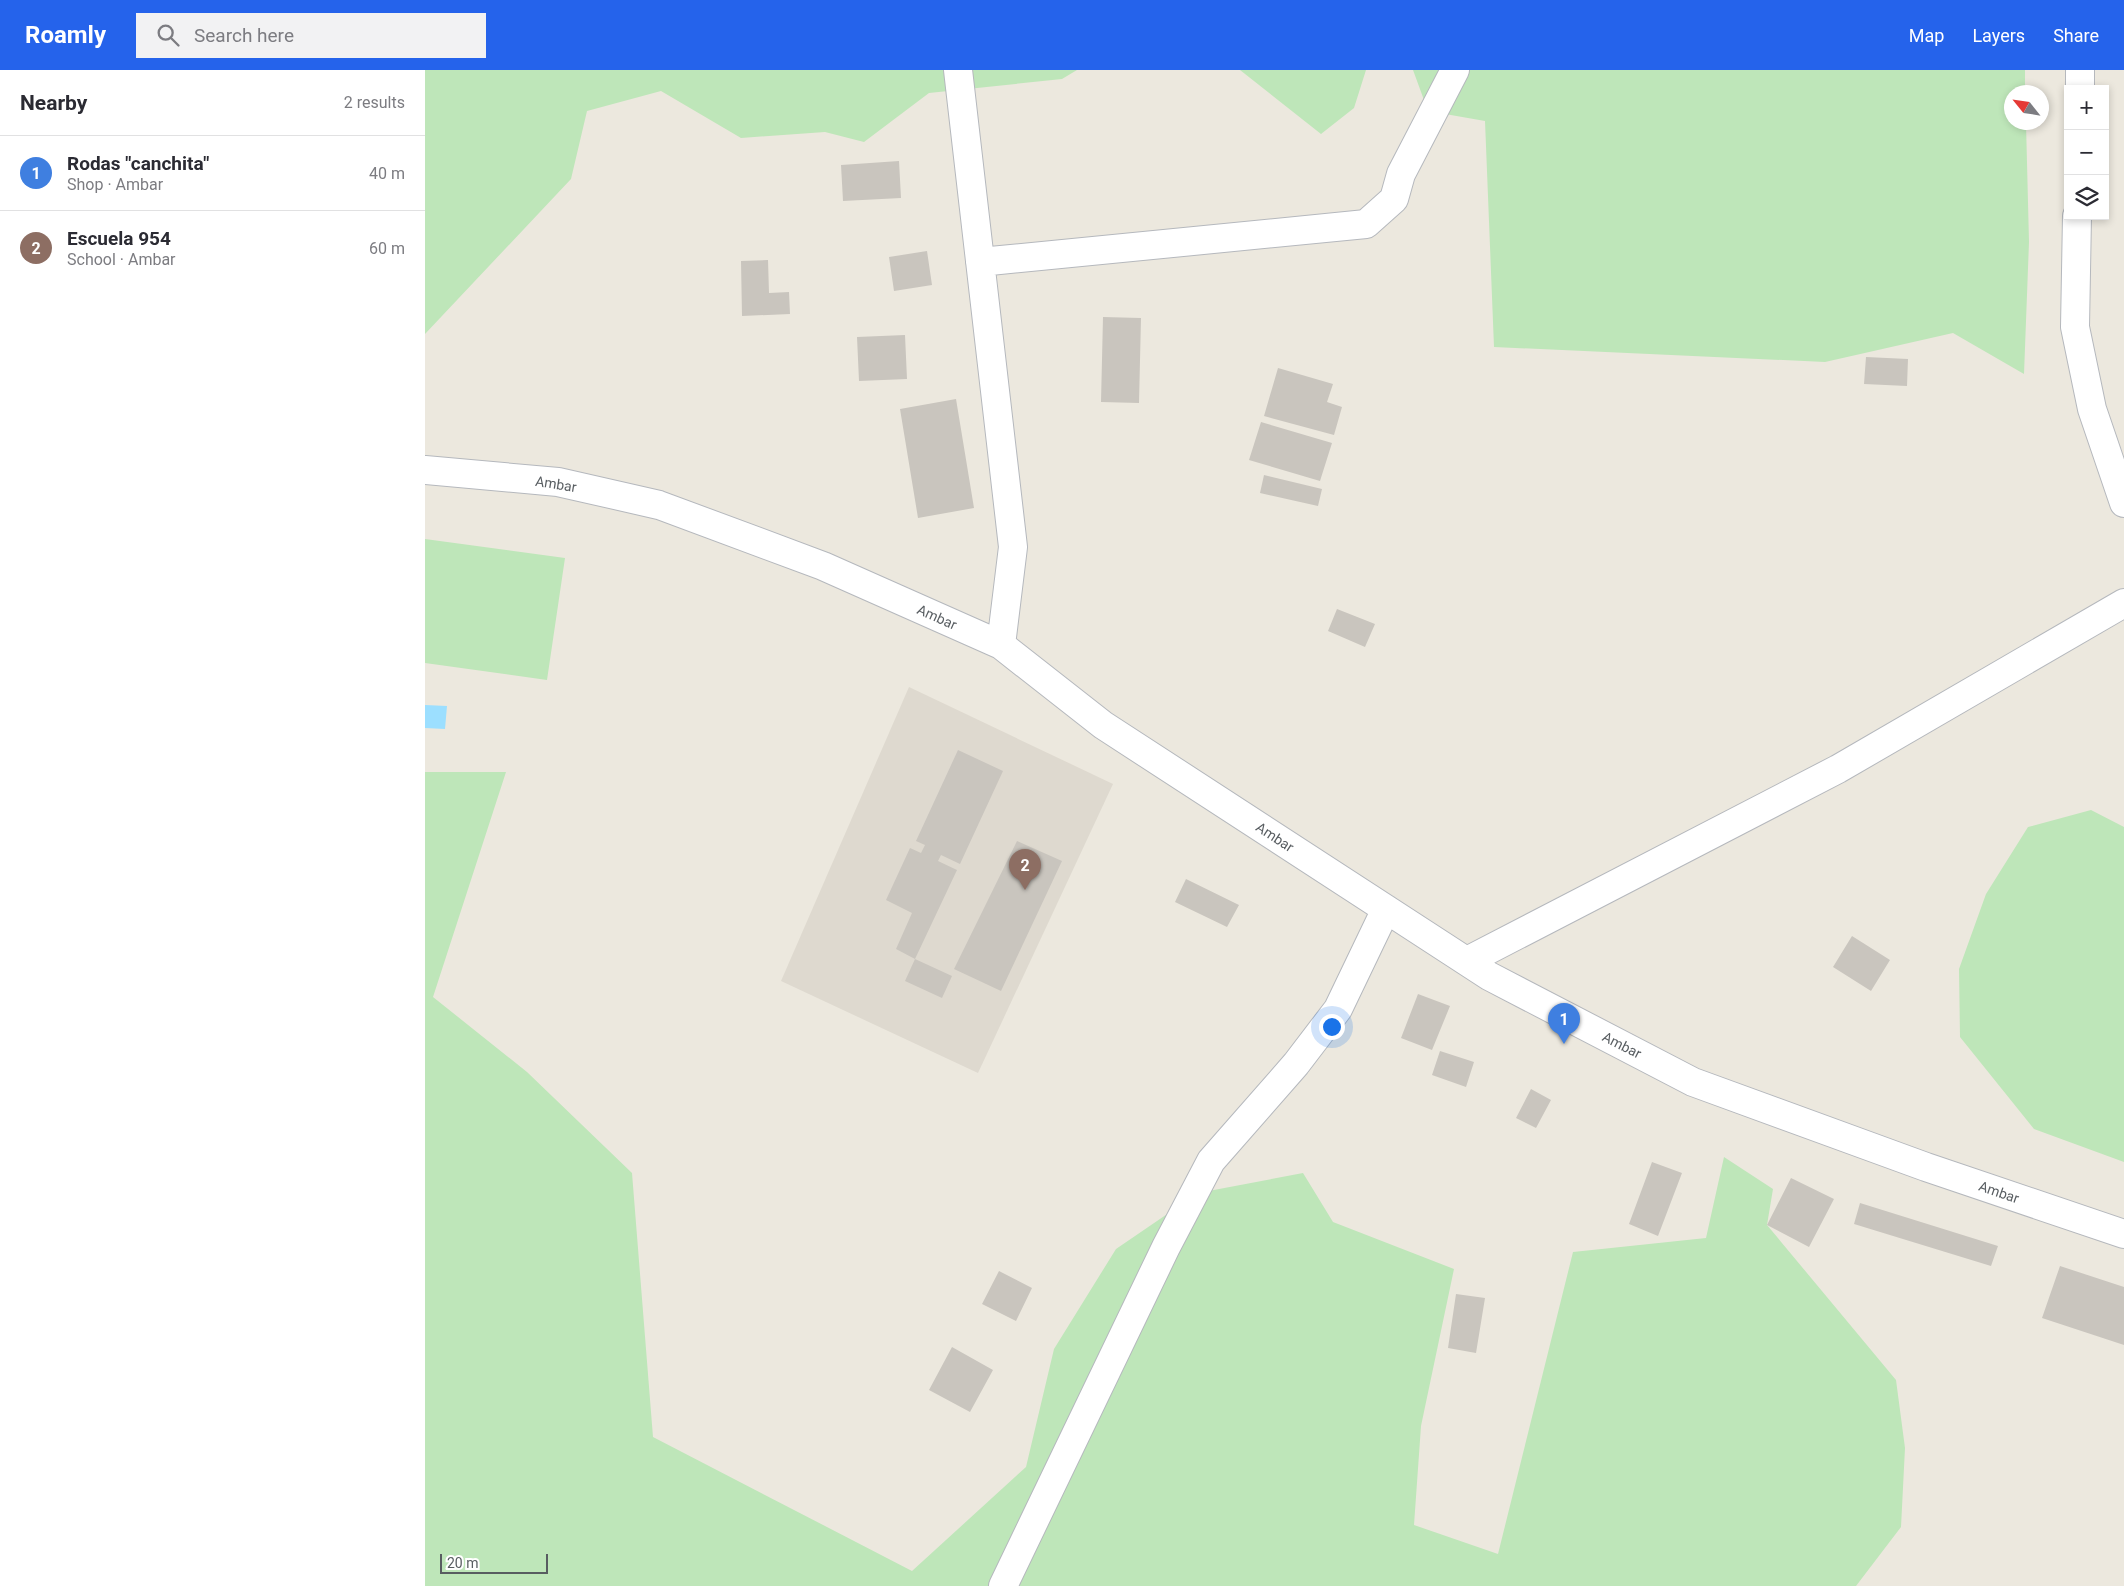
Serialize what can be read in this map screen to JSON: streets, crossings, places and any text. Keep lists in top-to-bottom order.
{
  "streets": {
    "street": ["Ambar"]
  },
  "scale_bar": "20 m",
  "north": "top left",
  "page": {
    "header": "Roamly",
    "search": "Search here",
    "nav": ["Map", "Layers", "Share"],
    "heading": ["Nearby", "2 results"],
    "map_buttons": ["+", "−"],
    "list": [
      {
        "mark": "1",
        "name": "Rodas \"canchita\"",
        "note": "Shop · Ambar",
        "value": "40 m"
      },
      {
        "mark": "2",
        "name": "Escuela 954",
        "note": "School · Ambar",
        "value": "60 m"
      }
    ],
    "pins": ["2", "1"],
    "scale": "20 m"
  }
}
